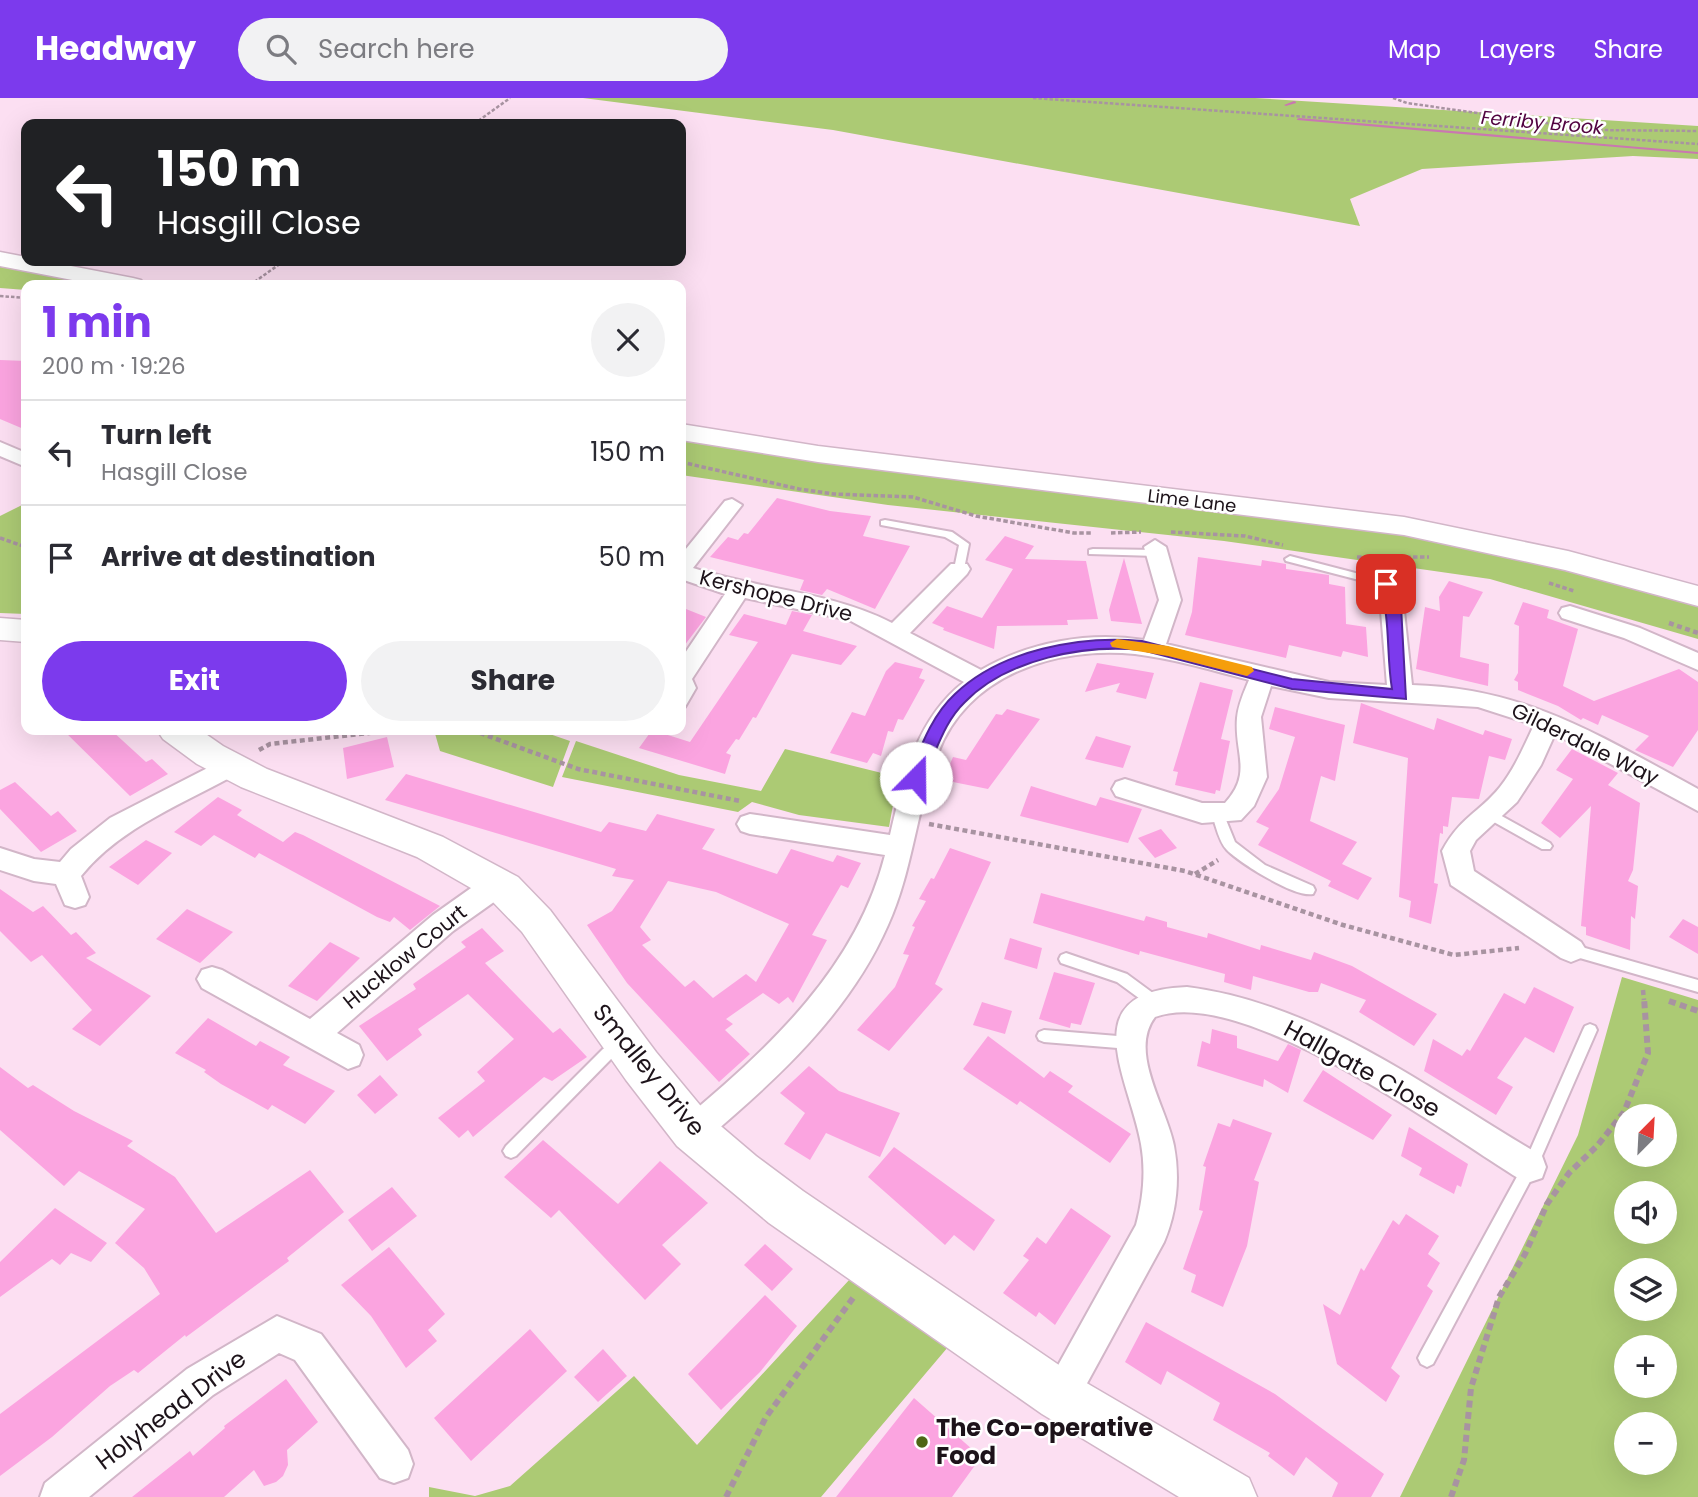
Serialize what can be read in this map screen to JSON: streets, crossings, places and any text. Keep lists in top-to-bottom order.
{
  "streets": {
    "street": [
      "Lime Lane",
      "Kershope Drive",
      "Gilderdale Way",
      "Hucklow Court",
      "Hallgate Close",
      "Smalley Drive",
      "Holyhead Drive"
    ]
  },
  "crossings": [
    ["Kershope Drive", "Gilderdale Way"],
    ["Gilderdale Way", "Smalley Drive"],
    ["Hucklow Court", "Smalley Drive"]
  ],
  "water": ["Ferriby Brook"],
  "places": ["The Co-operative Food"],
  "north": "top right",
  "page": {
    "header": "Headway",
    "search": "Search here",
    "nav": ["Map", "Layers", "Share"],
    "turn": ["150 m", "Hasgill Close"],
    "heading": ["1 min", "200 m · 19:26"],
    "list": [
      {
        "name": "Turn left",
        "note": "Hasgill Close",
        "value": "150 m"
      },
      {
        "name": "Arrive at destination",
        "value": "50 m"
      }
    ],
    "buttons": ["Exit", "Share"],
    "map_buttons": ["+", "−"]
  }
}
